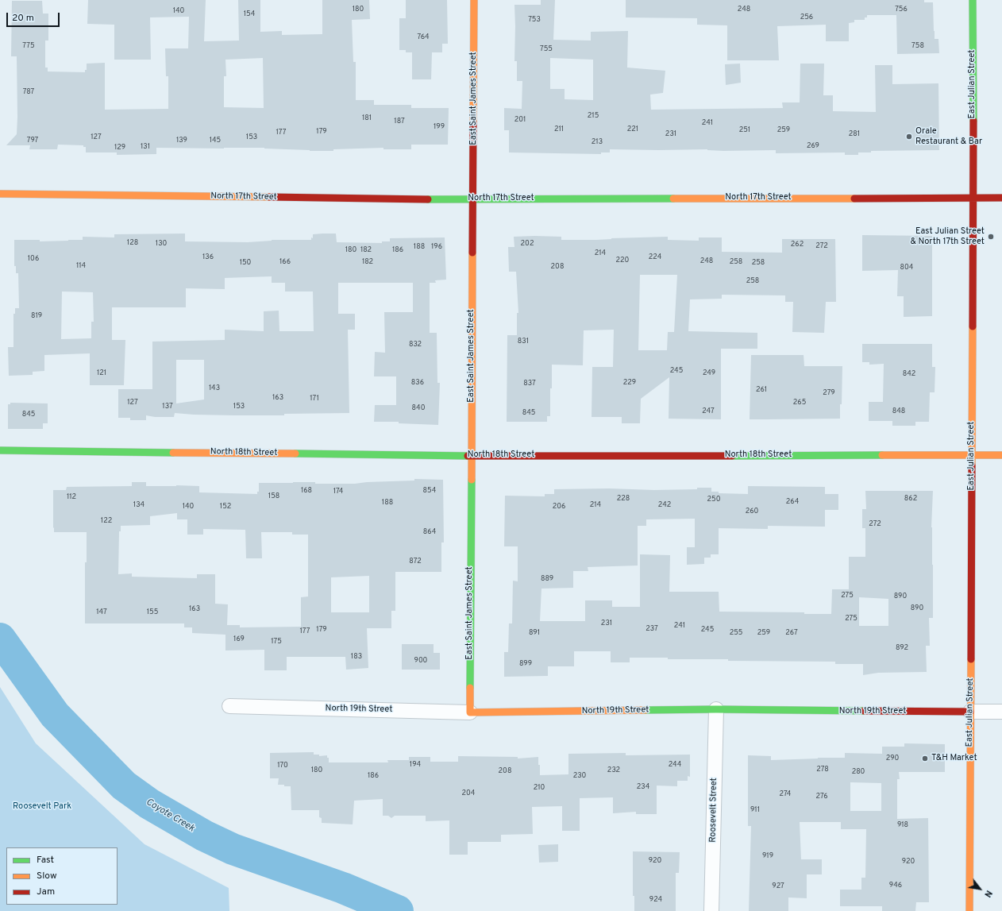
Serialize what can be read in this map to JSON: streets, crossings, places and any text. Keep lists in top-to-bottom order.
{
  "streets": {
    "street": [
      "East Julian Street",
      "East Saint James Street",
      "North 17th Street",
      "North 18th Street",
      "North 19th Street",
      "Roosevelt Street"
    ]
  },
  "crossings": [
    ["East Julian Street", "North 17th Street"],
    ["East Julian Street", "North 18th Street"],
    ["East Julian Street", "North 19th Street"],
    ["East Saint James Street", "North 17th Street"],
    ["East Saint James Street", "North 18th Street"],
    ["East Saint James Street", "North 19th Street"],
    ["North 19th Street", "Roosevelt Street"]
  ],
  "water": ["Coyote Creek"],
  "parks": ["Roosevelt Park"],
  "places": ["Orale Restaurant & Bar", "East Julian Street & North 17th Street", "T&H Market"],
  "house_numbers": [
    "180",
    "248",
    "756",
    "140",
    "154",
    "256",
    "753",
    "764",
    "775",
    "758",
    "755",
    "787",
    "215",
    "181",
    "201",
    "187",
    "241",
    "199",
    "211",
    "221",
    "251",
    "259",
    "179",
    "177",
    "231",
    "281",
    "127",
    "153",
    "797",
    "139",
    "145",
    "213",
    "269",
    "131",
    "129",
    "128",
    "130",
    "202",
    "262",
    "272",
    "188",
    "196",
    "180",
    "182",
    "186",
    "214",
    "136",
    "224",
    "106",
    "220",
    "248",
    "166",
    "182",
    "258",
    "150",
    "258",
    "114",
    "208",
    "804",
    "258",
    "819",
    "831",
    "832",
    "245",
    "121",
    "249",
    "842",
    "836",
    "229",
    "837",
    "143",
    "261",
    "279",
    "163",
    "171",
    "127",
    "265",
    "137",
    "153",
    "840",
    "247",
    "848",
    "845",
    "845",
    "168",
    "854",
    "174",
    "158",
    "112",
    "228",
    "862",
    "250",
    "264",
    "188",
    "134",
    "214",
    "242",
    "140",
    "152",
    "206",
    "260",
    "122",
    "272",
    "864",
    "872",
    "889",
    "275",
    "890",
    "890",
    "163",
    "147",
    "155",
    "275",
    "231",
    "241",
    "237",
    "179",
    "245",
    "177",
    "891",
    "255",
    "259",
    "267",
    "169",
    "175",
    "892",
    "183",
    "900",
    "899",
    "290",
    "194",
    "244",
    "170",
    "278",
    "180",
    "232",
    "208",
    "280",
    "186",
    "230",
    "234",
    "210",
    "204",
    "274",
    "276",
    "911",
    "918",
    "919",
    "920",
    "920",
    "946",
    "927",
    "924"
  ],
  "legend": ["Fast", "Slow", "Jam"],
  "scale_bar": "20 m",
  "north": "bottom right"
}
